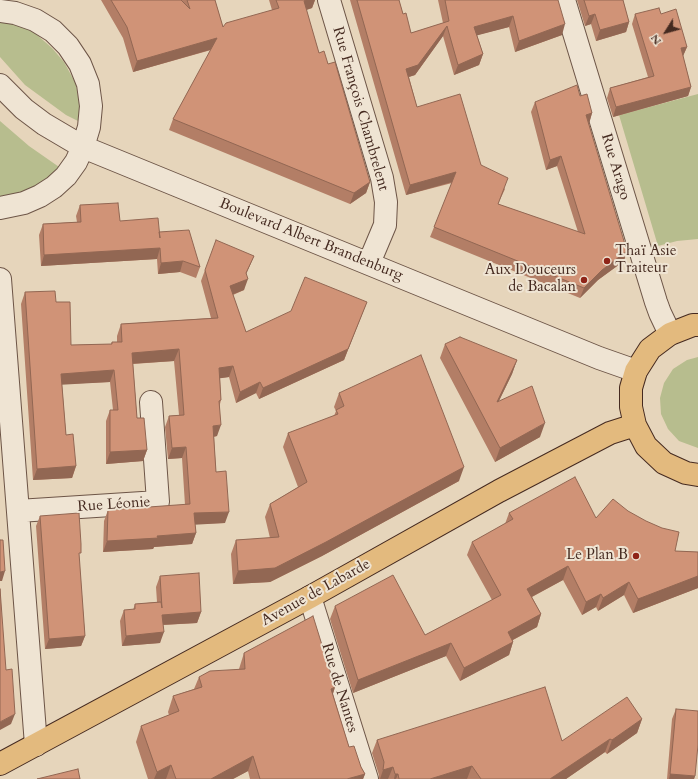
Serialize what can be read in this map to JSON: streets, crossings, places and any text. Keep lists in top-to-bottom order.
{
  "streets": {
    "main road": ["Avenue de Labarde"],
    "street": [
      "Rue François Chambrelent",
      "Rue Arago",
      "Boulevard Albert Brandenburg",
      "Rue Léonie",
      "Rue de Nantes"
    ]
  },
  "crossings": [
    ["Rue François Chambrelent", "Boulevard Albert Brandenburg"],
    ["Avenue de Labarde", "Rue de Nantes"]
  ],
  "places": ["Thaï Asie Traiteur", "Aux Douceurs de Bacalan", "Le Plan B"],
  "north": "bottom left"
}
